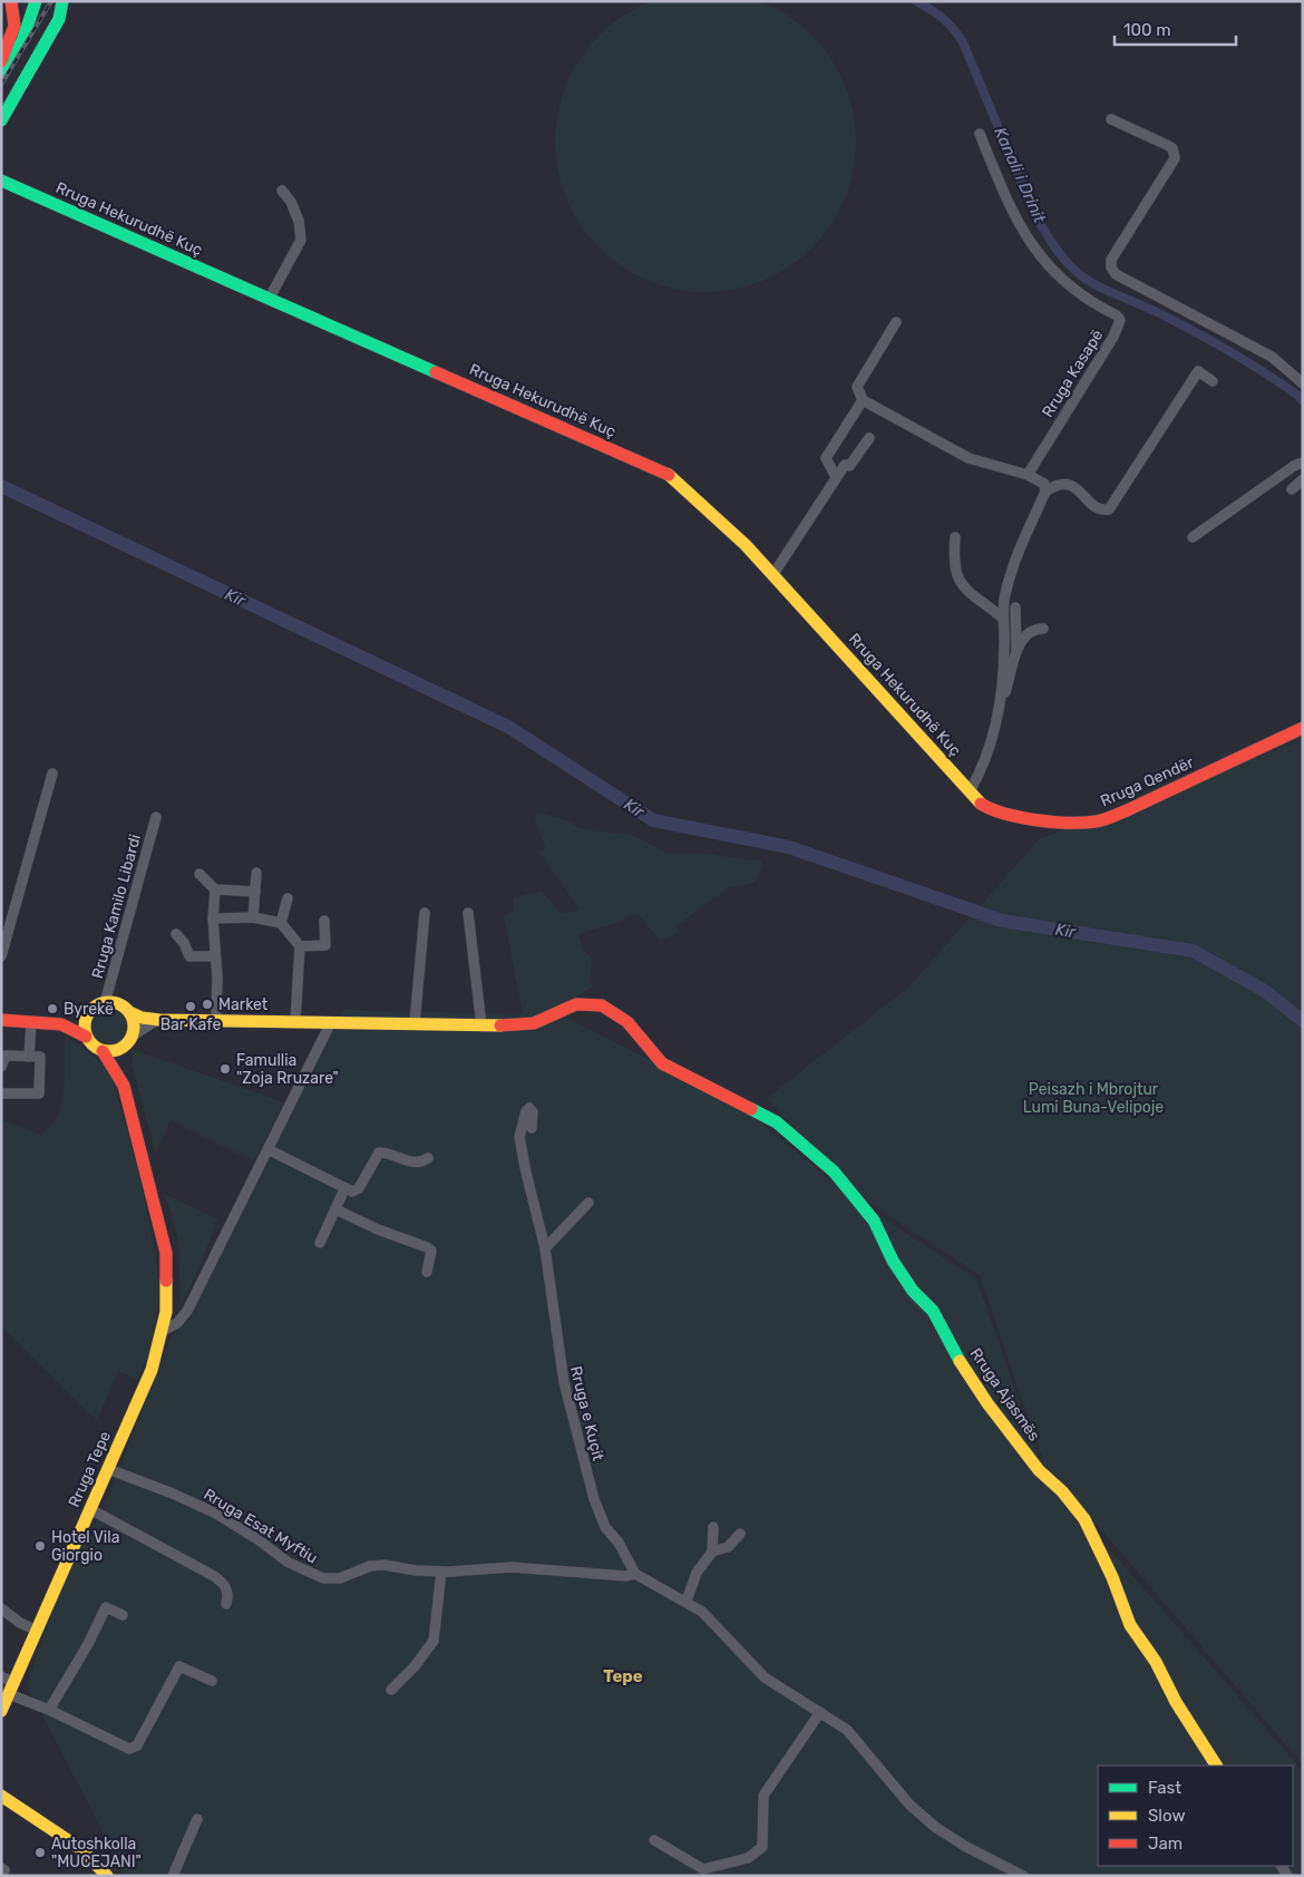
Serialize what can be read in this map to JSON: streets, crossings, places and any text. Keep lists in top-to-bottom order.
{
  "streets": {
    "street": [
      "Rruga Hekurudhë Kuç",
      "Rruga Kasapë",
      "Rruga Qendër",
      "Rruga Kamilo Libardi",
      "Rruga Ajasmës",
      "Rruga e Kuçit",
      "Rruga Tepe",
      "Rruga Esat Myftiu"
    ]
  },
  "crossings": [
    ["Rruga Hekurudhë Kuç", "Rruga Qendër"],
    ["Rruga Kamilo Libardi", "Rruga Tepe"],
    ["Rruga e Kuçit", "Rruga Esat Myftiu"],
    ["Rruga Tepe", "Rruga Esat Myftiu"]
  ],
  "districts": ["Tepe"],
  "water": ["Kanali i Drinit", "Kir"],
  "parks": ["Peisazh i Mbrojtur Lumi Buna-Velipoje"],
  "places": [
    "Market",
    "Bar Kafe",
    "Byrekë",
    "Famullia \"Zoja Rruzare\"",
    "Hotel Vila Giorgio",
    "Autoshkolla \"MUCEJANI\""
  ],
  "legend": ["Fast", "Slow", "Jam"],
  "scale_bar": "100 m"
}
